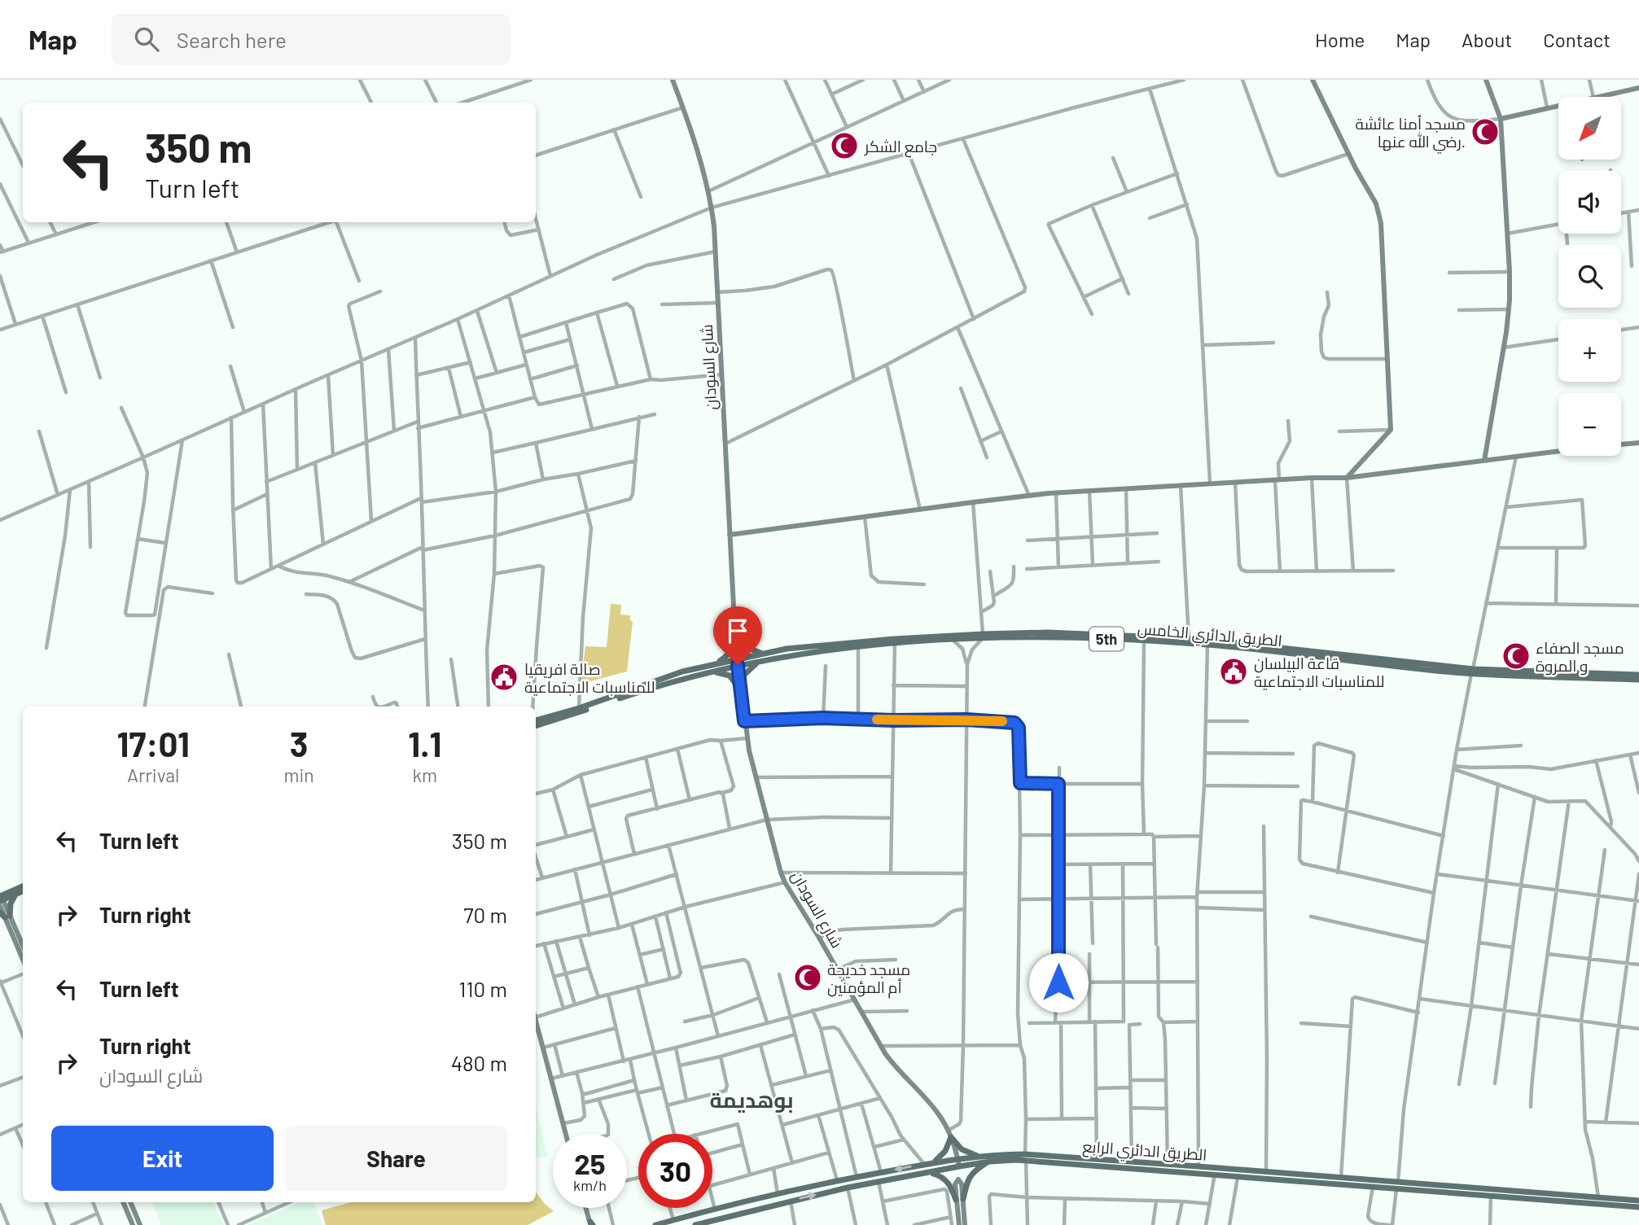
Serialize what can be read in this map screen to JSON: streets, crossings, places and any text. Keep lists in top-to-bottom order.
{
  "streets": {
    "main road": [
      "شارع السودان",
      "الطريق الدائري الخامس",
      "5th",
      "الطريق الدائري الرابع"
    ]
  },
  "crossings": [
    ["شارع السودان", "الطريق الدائري الخامس"],
    ["شارع السودان", "الطريق الدائري الرابع"]
  ],
  "districts": ["بوهديمة"],
  "places": {
    "mosque": [
      "مسجد أمنا عائشة رضي الله عنها.",
      "جامع الشكر",
      "مسجد الصفاء و المروة",
      "مسجد خديجة أم المؤمنين"
    ],
    "public building": ["قاعة البيلسان للمناسبات الاجتماعية", "صالة افريقيا للمناسبات الاجتماعية"]
  },
  "north": "bottom left",
  "page": {
    "header": "Map",
    "search": "Search here",
    "nav": [
      "Home",
      "Map",
      "About",
      "Contact"
    ],
    "map_buttons": ["+", "−"],
    "turn": ["350 m", "Turn left"],
    "eta": [
      "17:01",
      "Arrival",
      "3",
      "min",
      "1.1",
      "km"
    ],
    "list": [
      {
        "name": "Turn left",
        "value": "350 m"
      },
      {
        "name": "Turn right",
        "value": "70 m"
      },
      {
        "name": "Turn left",
        "value": "110 m"
      },
      {
        "name": "Turn right",
        "note": "شارع السودان",
        "value": "480 m"
      }
    ],
    "buttons": ["Exit", "Share"],
    "speed": "25 km/h",
    "limit": "30"
  }
}
